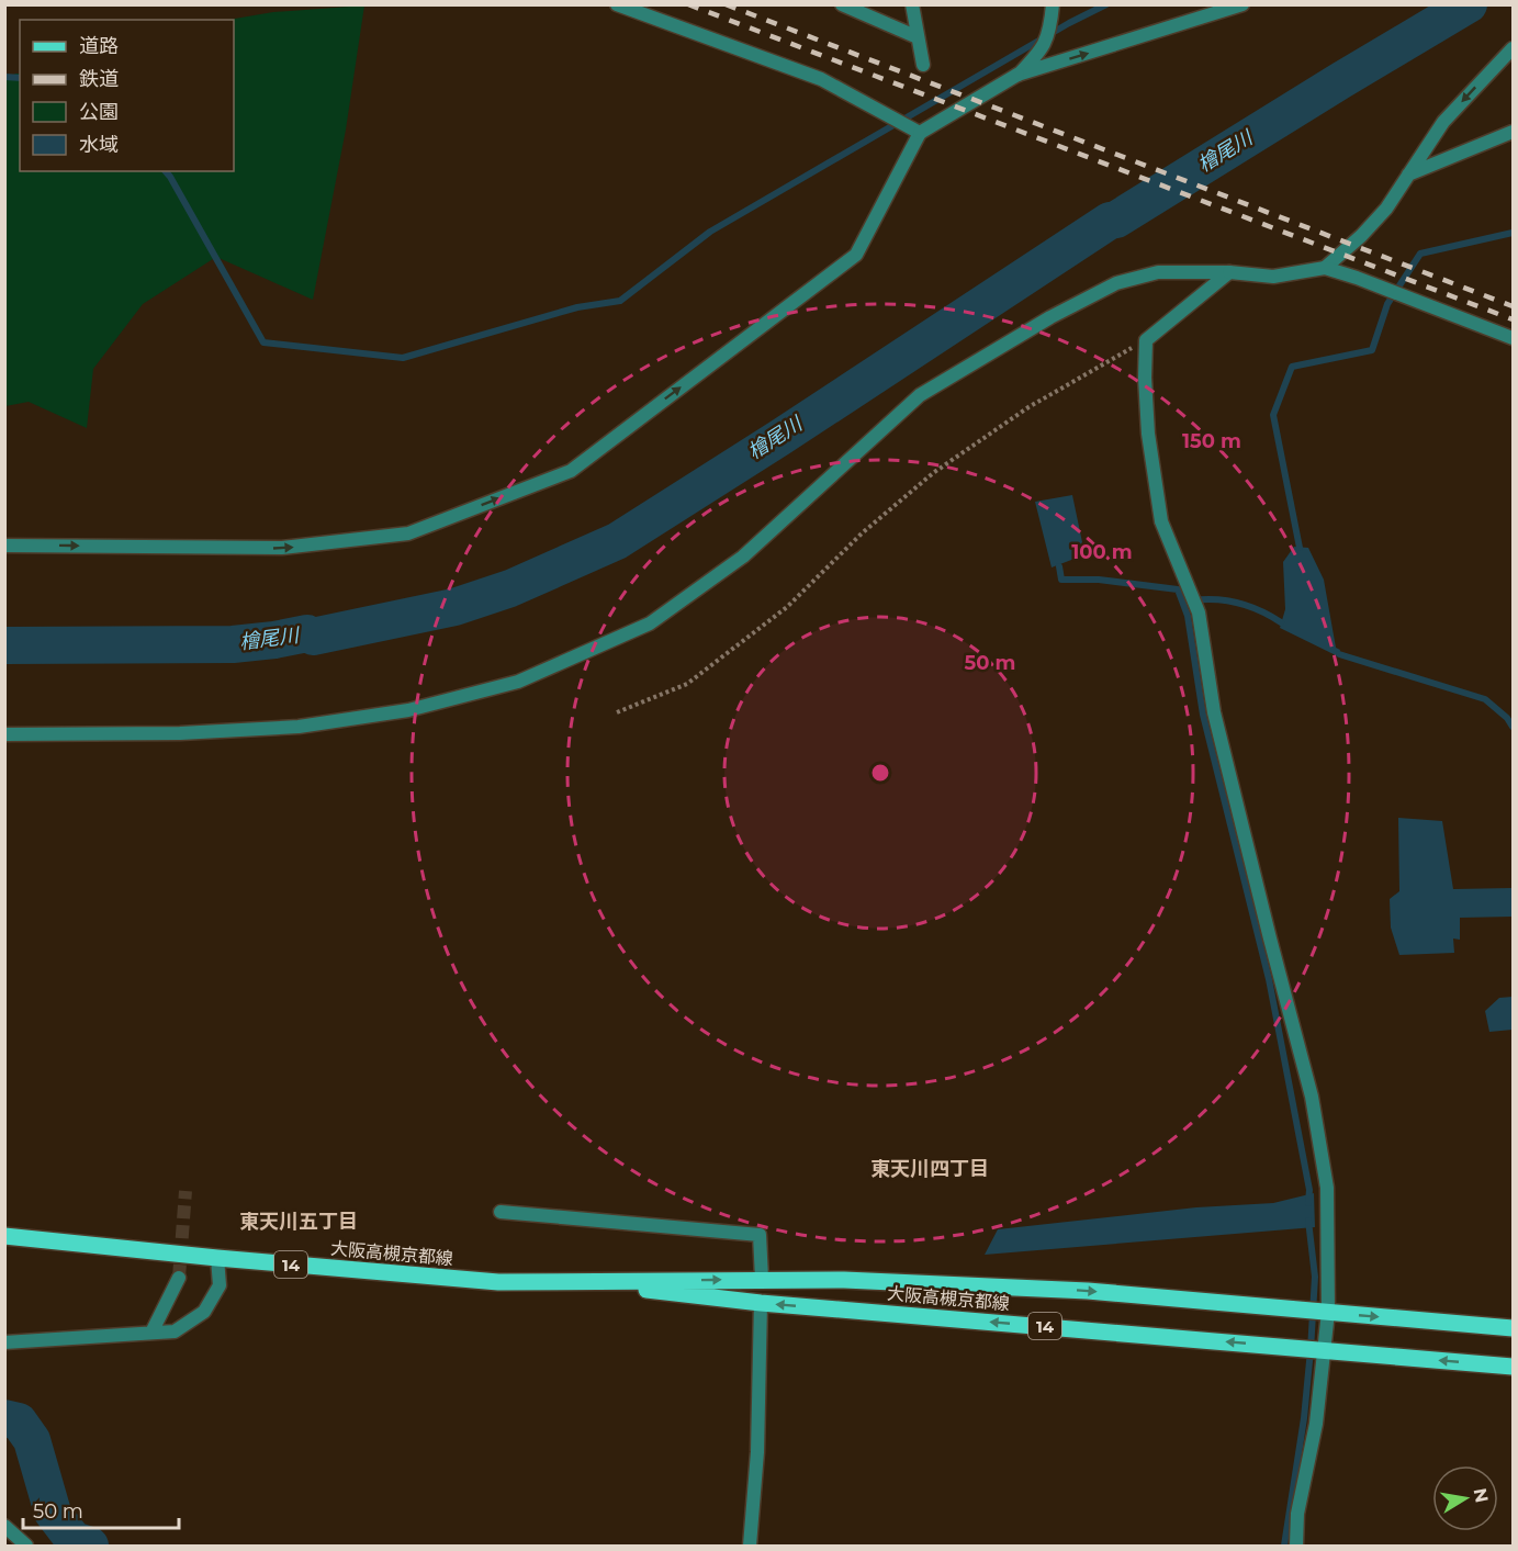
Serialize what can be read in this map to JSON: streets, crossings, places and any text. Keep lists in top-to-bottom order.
{
  "streets": {
    "main road": ["大阪高槻京都線", "14"]
  },
  "districts": ["東天川四丁目", "東天川五丁目"],
  "water": ["檜尾川"],
  "legend": [
    "道路",
    "鉄道",
    "公園",
    "水域"
  ],
  "scale_bar": "50 m",
  "north": "right",
  "rings": ["150 m", "100 m", "50 m"]
}
